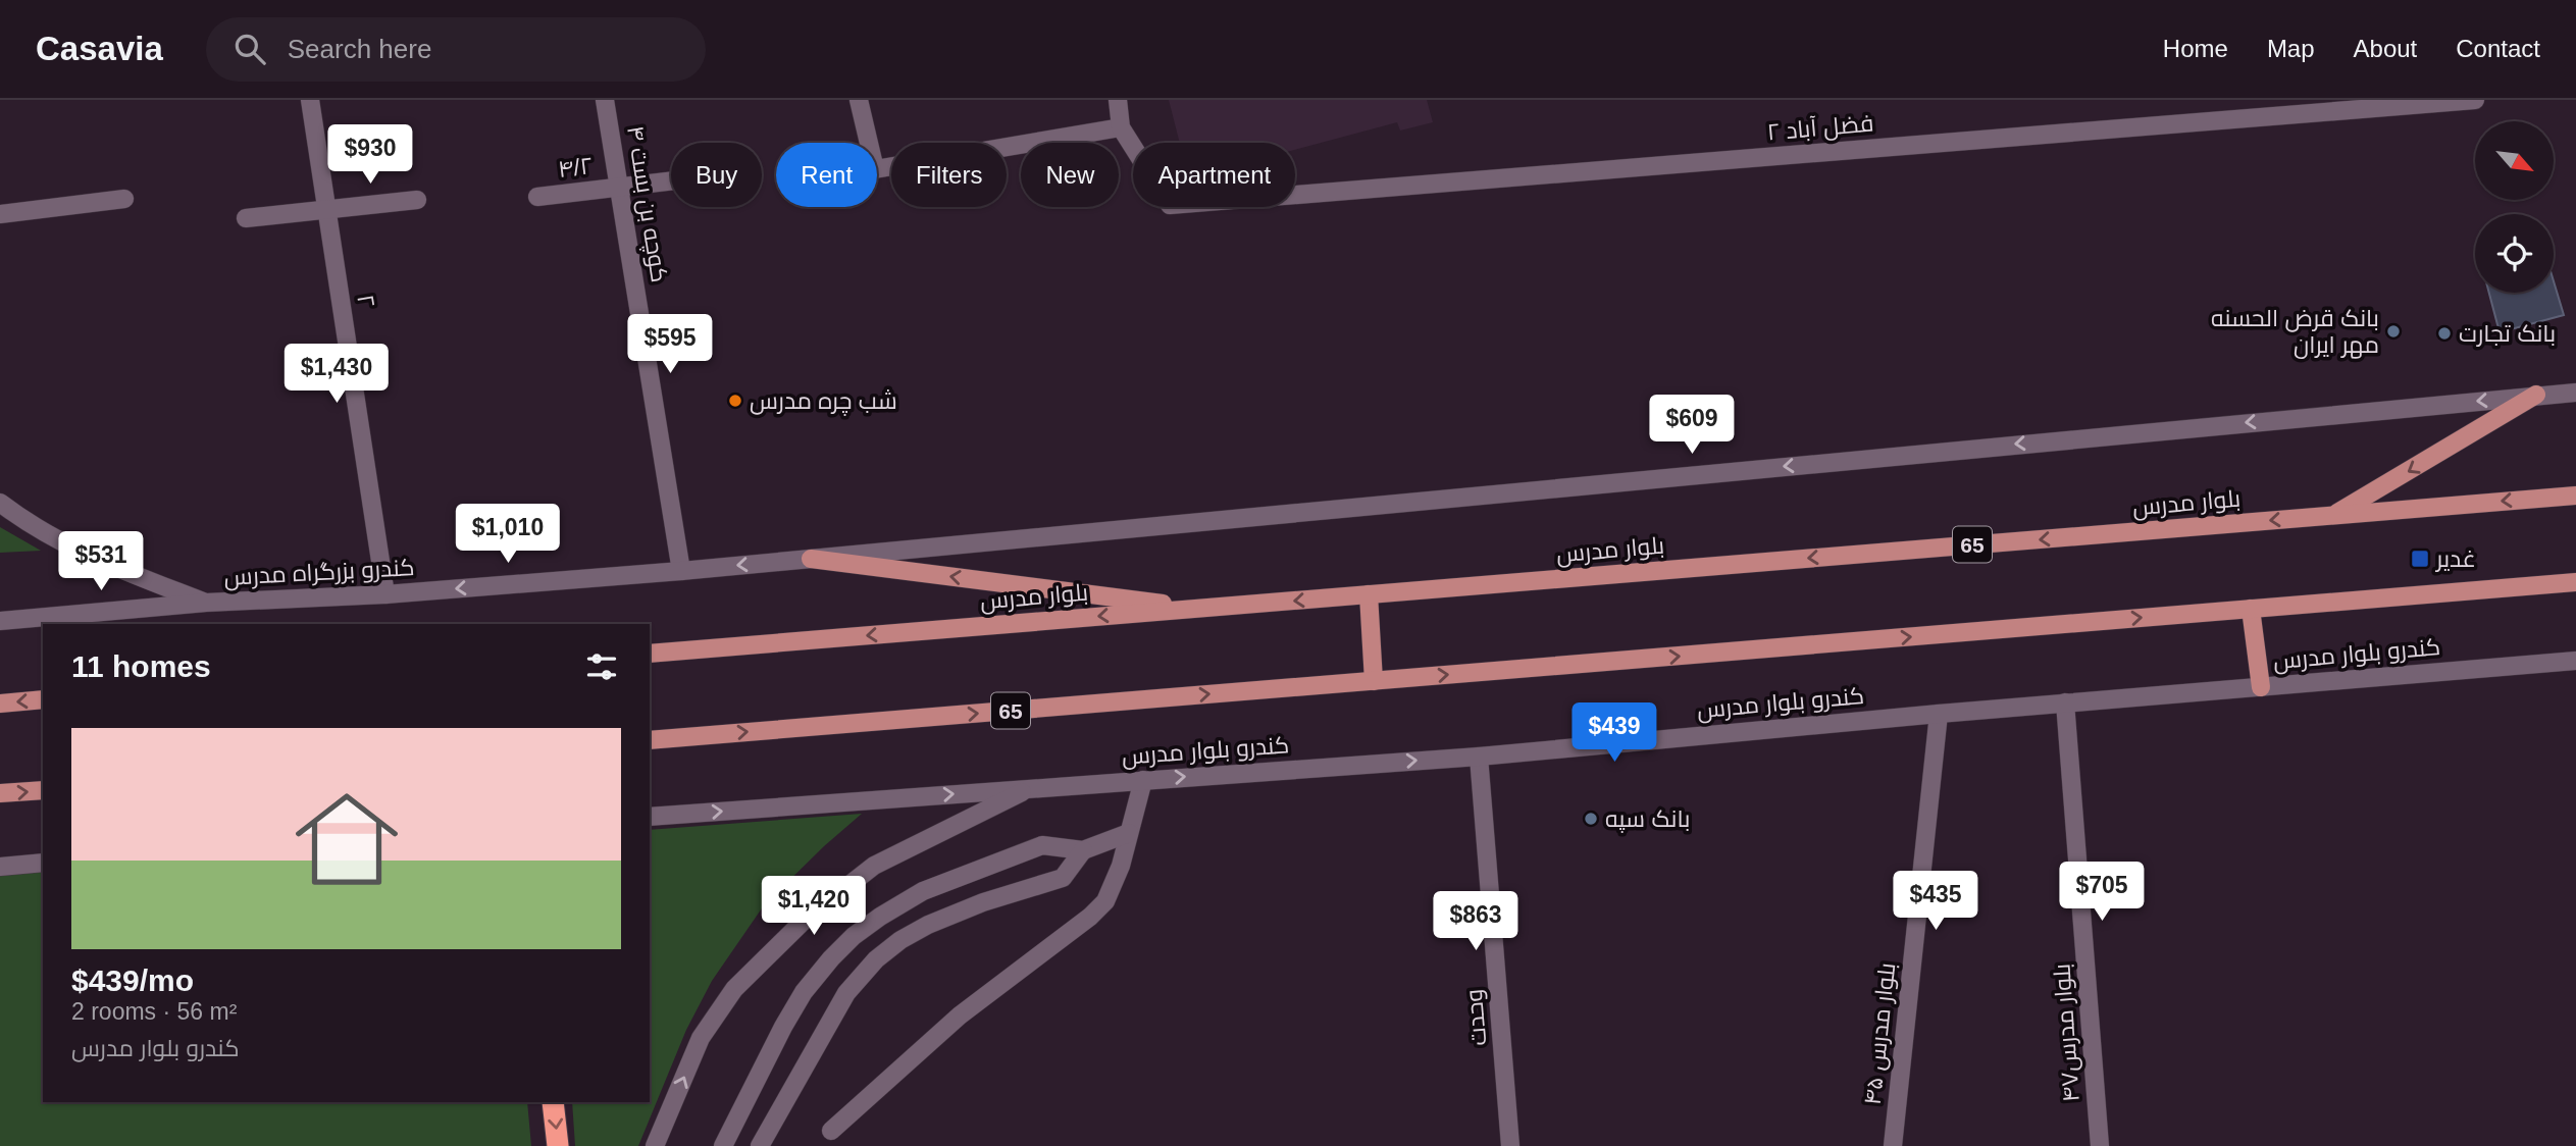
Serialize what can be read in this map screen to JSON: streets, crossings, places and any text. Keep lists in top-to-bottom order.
{
  "streets": {
    "main road": [
      "فضل آباد ۲",
      "۴/۲",
      "کوچه بن بست ۴",
      "۲",
      "بلوار مدرس",
      "65",
      "کندرو بزرگراه مدرس",
      "کندرو بلوار مدرس",
      "وحدت",
      "بلوار مدرس۴۷",
      "۴۵ بلوار مدرس"
    ]
  },
  "crossings": [
    ["۴/۲", "کوچه بن بست ۴"],
    ["کوچه بن بست ۴", "کندرو بزرگراه مدرس"],
    ["۲", "کندرو بزرگراه مدرس"],
    ["کندرو بلوار مدرس", "وحدت"],
    ["کندرو بلوار مدرس", "بلوار مدرس۴۷"],
    ["کندرو بلوار مدرس", "۴۵ بلوار مدرس"]
  ],
  "one_way": ["کندرو بزرگراه مدرس"],
  "places": {
    "other": [
      "بانک قرض الحسنه مهر ایران",
      "بانک تجارت",
      "شب چره مدرس",
      "بانک سپه"
    ],
    "transit": ["غدیر"]
  },
  "north": "bottom right",
  "page": {
    "header": "Casavia",
    "search": "Search here",
    "nav": [
      "Home",
      "Map",
      "About",
      "Contact"
    ],
    "price": [
      "$930",
      "$595",
      "$1,430",
      "$609",
      "$1,010",
      "$531",
      "$439",
      "$705",
      "$435",
      "$1,420",
      "$863"
    ],
    "chip": [
      "Buy",
      "Rent",
      "Filters",
      "New",
      "Apartment"
    ],
    "heading": "11 homes",
    "list": [
      {
        "name": "$439/mo",
        "note": "2 rooms · 56 m² · کندرو بلوار مدرس"
      }
    ]
  }
}
